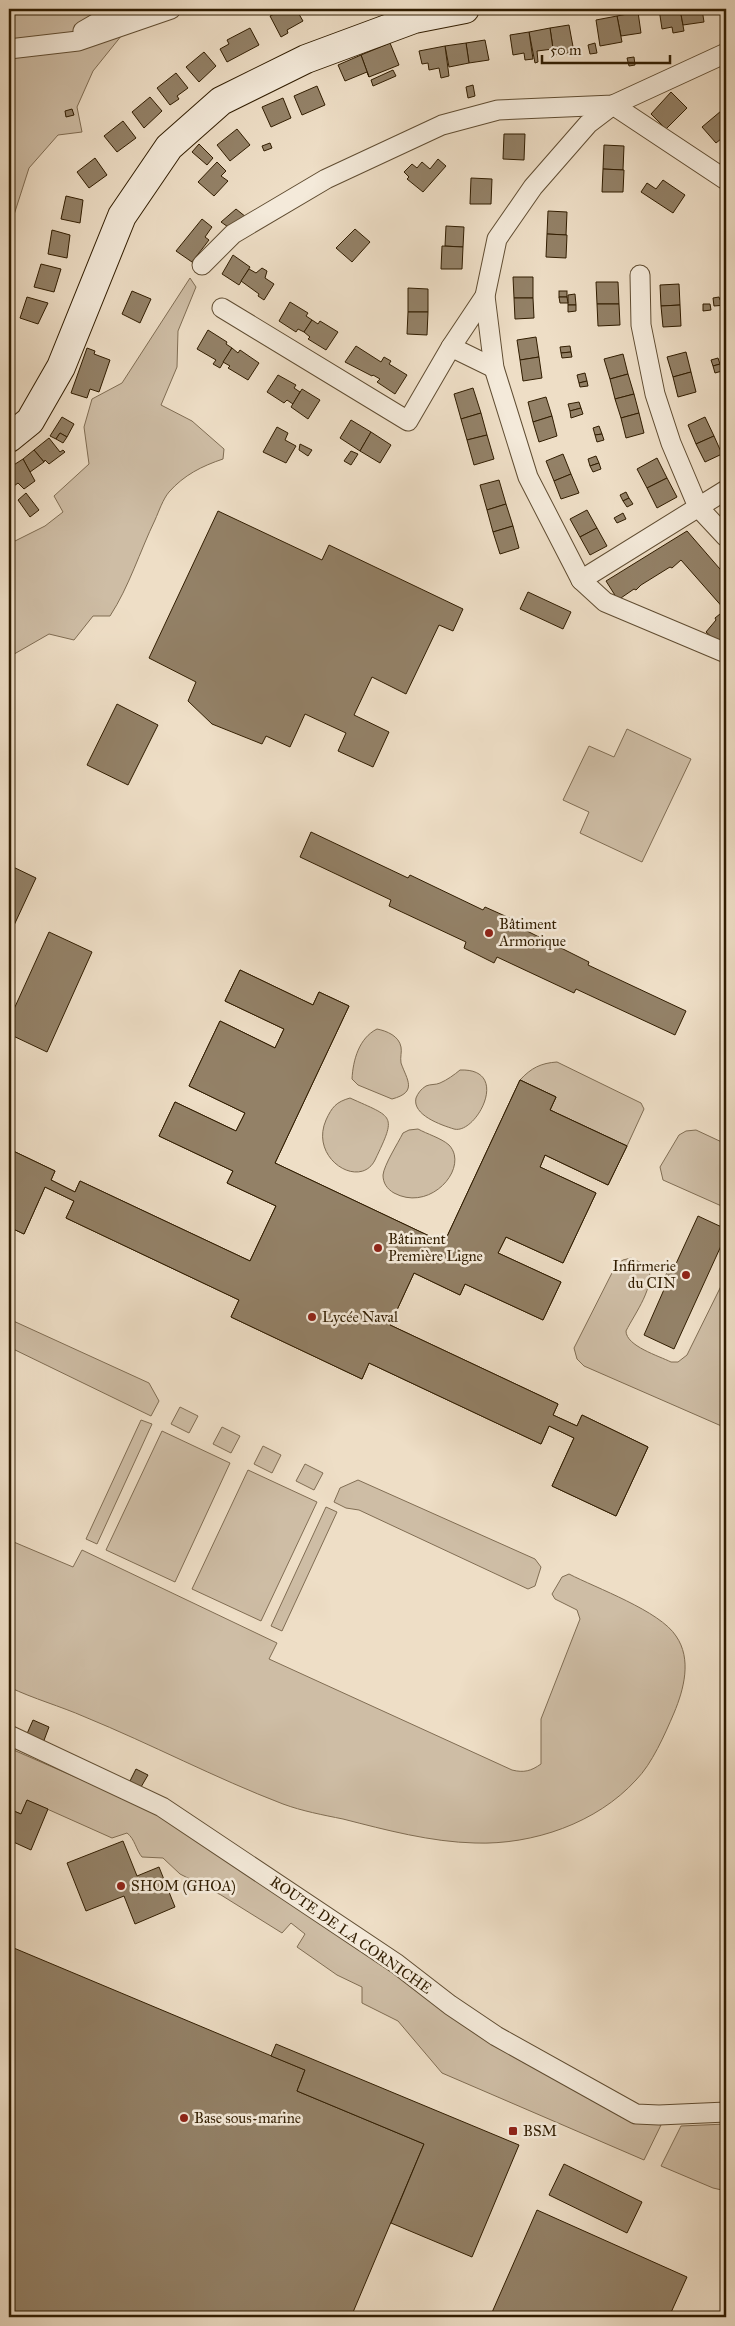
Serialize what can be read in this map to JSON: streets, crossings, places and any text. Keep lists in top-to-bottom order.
{
  "streets": {
    "street": ["ROUTE DE LA CORNICHE"]
  },
  "places": {
    "other": [
      "Bâtiment Armorique",
      "Bâtiment Première Ligne",
      "Infirmerie du CIN",
      "Lycée Naval",
      "SHOM (GHOA)",
      "Base sous-marine"
    ],
    "transit": ["BSM"]
  },
  "scale_bar": "50 m"
}
